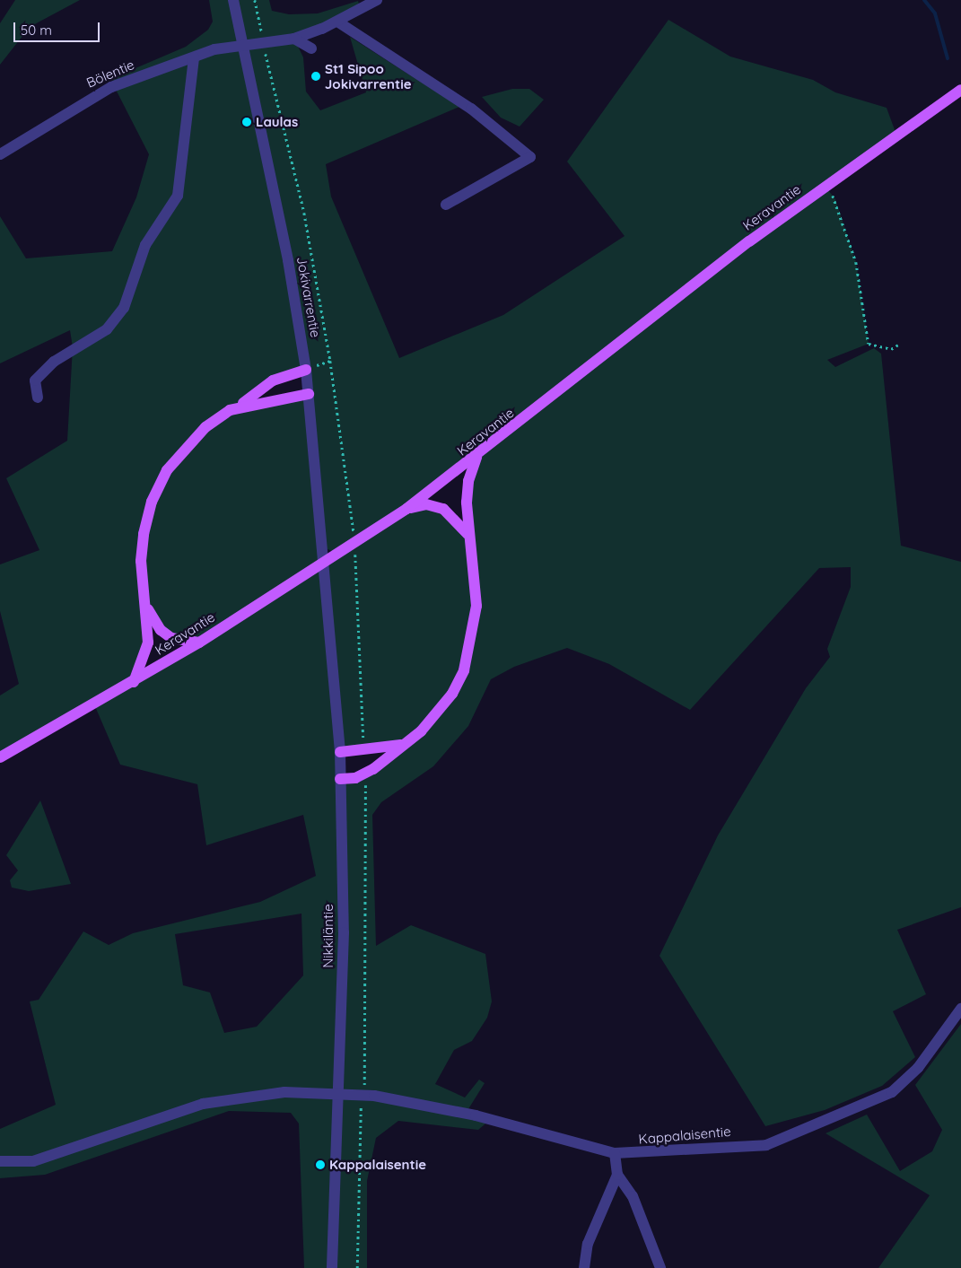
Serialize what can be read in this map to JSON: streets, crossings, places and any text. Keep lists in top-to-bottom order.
{
  "streets": {
    "main road": ["Keravantie"],
    "street": [
      "Bölentie",
      "Jokivarrentie",
      "Nikkiläntie",
      "Kappalaisentie"
    ]
  },
  "crossings": [
    ["Bölentie", "Jokivarrentie"],
    ["Jokivarrentie", "Nikkiläntie"],
    ["Nikkiläntie", "Kappalaisentie"]
  ],
  "places": ["St1 Sipoo Jokivarrentie", "Laulas", "Kappalaisentie"],
  "scale_bar": "50 m"
}
